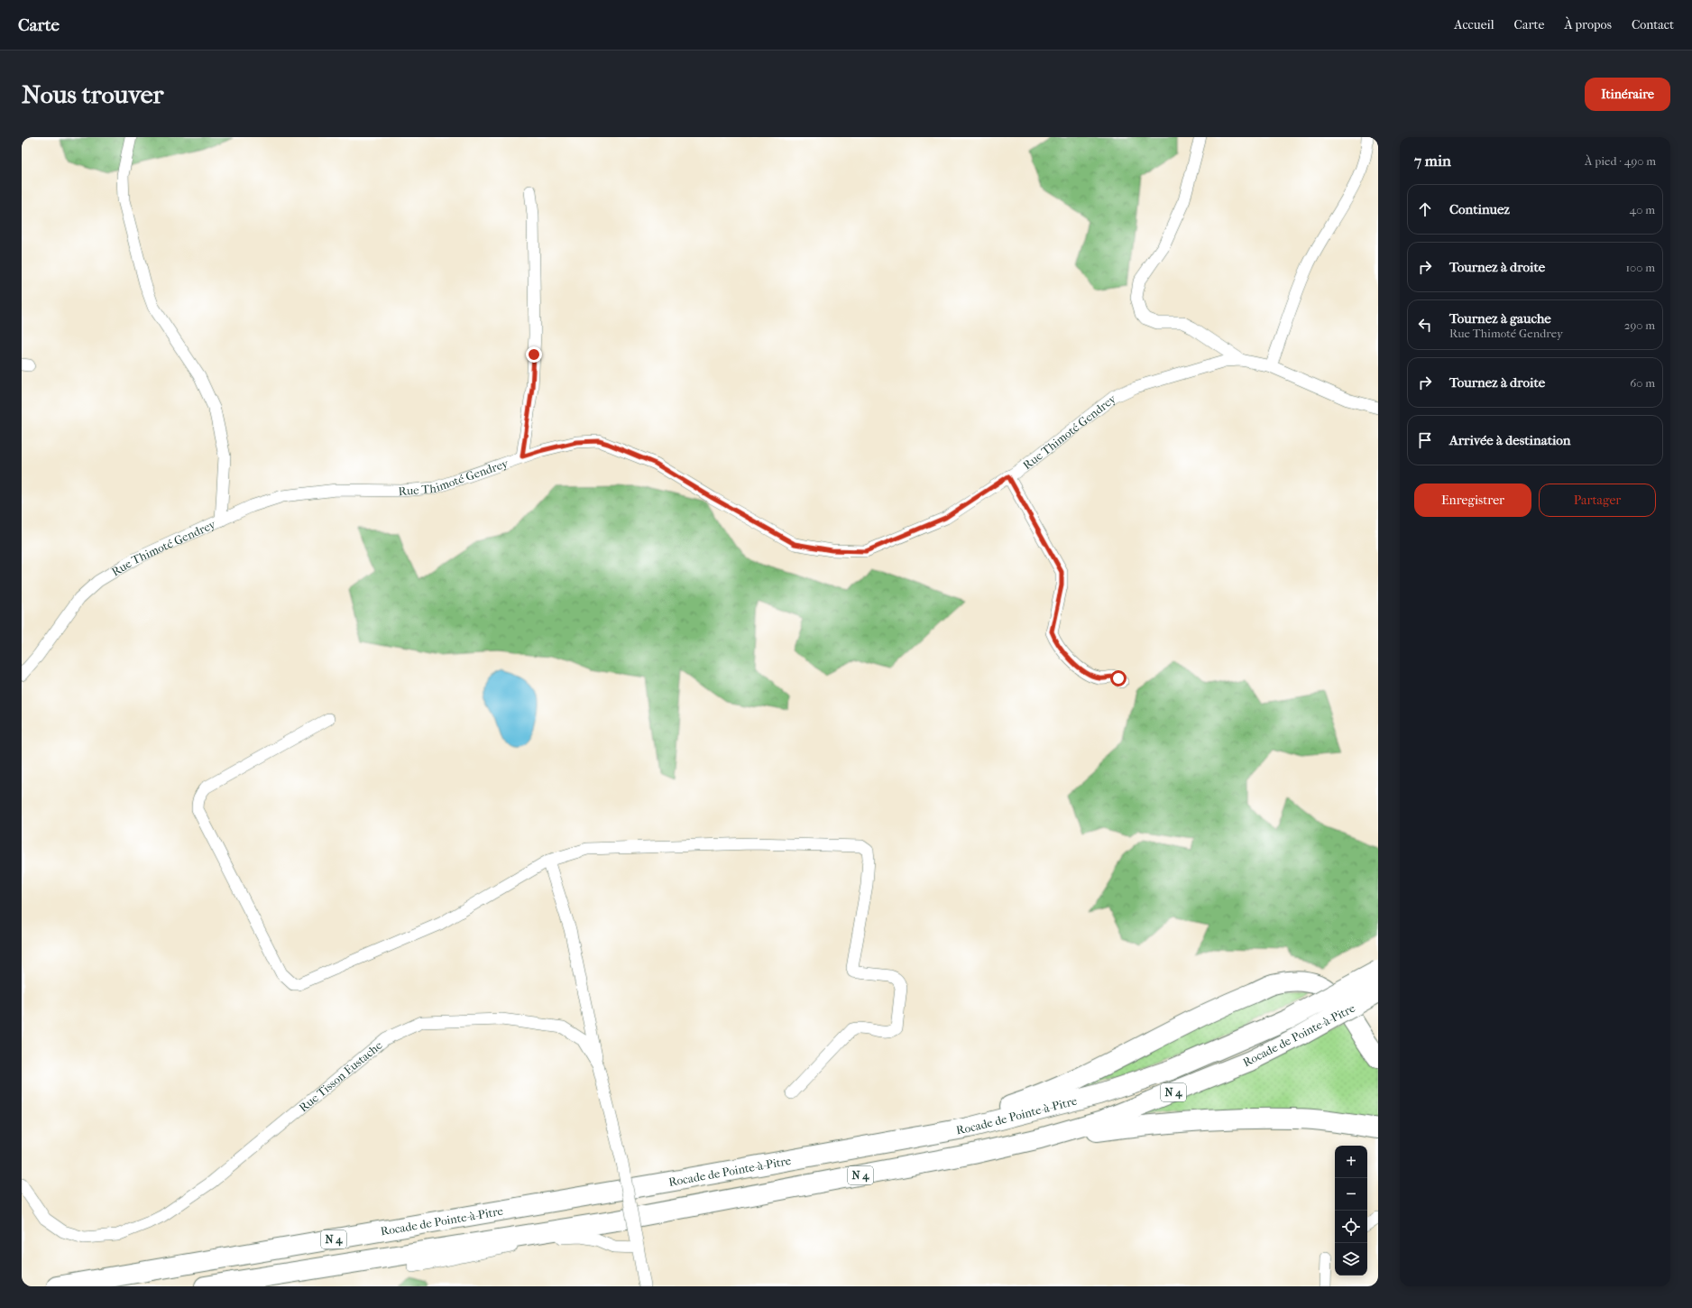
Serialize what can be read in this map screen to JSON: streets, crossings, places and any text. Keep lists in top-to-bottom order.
{
  "streets": {
    "highway": ["Rocade de Pointe-à-Pitre", "N 4"],
    "street": ["Rue Thimoté Gendrey", "Rue Tisson Eustache"]
  },
  "page": {
    "header": "Carte",
    "nav": [
      "Accueil",
      "Carte",
      "À propos",
      "Contact"
    ],
    "buttons": [
      "Itinéraire",
      ["Enregistrer", "Partager"]
    ],
    "title": "Nous trouver",
    "heading": ["7 min", "À pied · 490 m"],
    "list": [
      ["Continuez", "40 m"],
      ["Tournez à droite", "100 m"],
      ["Tournez à gauche", "Rue Thimoté Gendrey", "290 m"],
      ["Tournez à droite", "60 m"],
      "Arrivée à destination"
    ],
    "map_buttons": ["+", "−"]
  }
}
